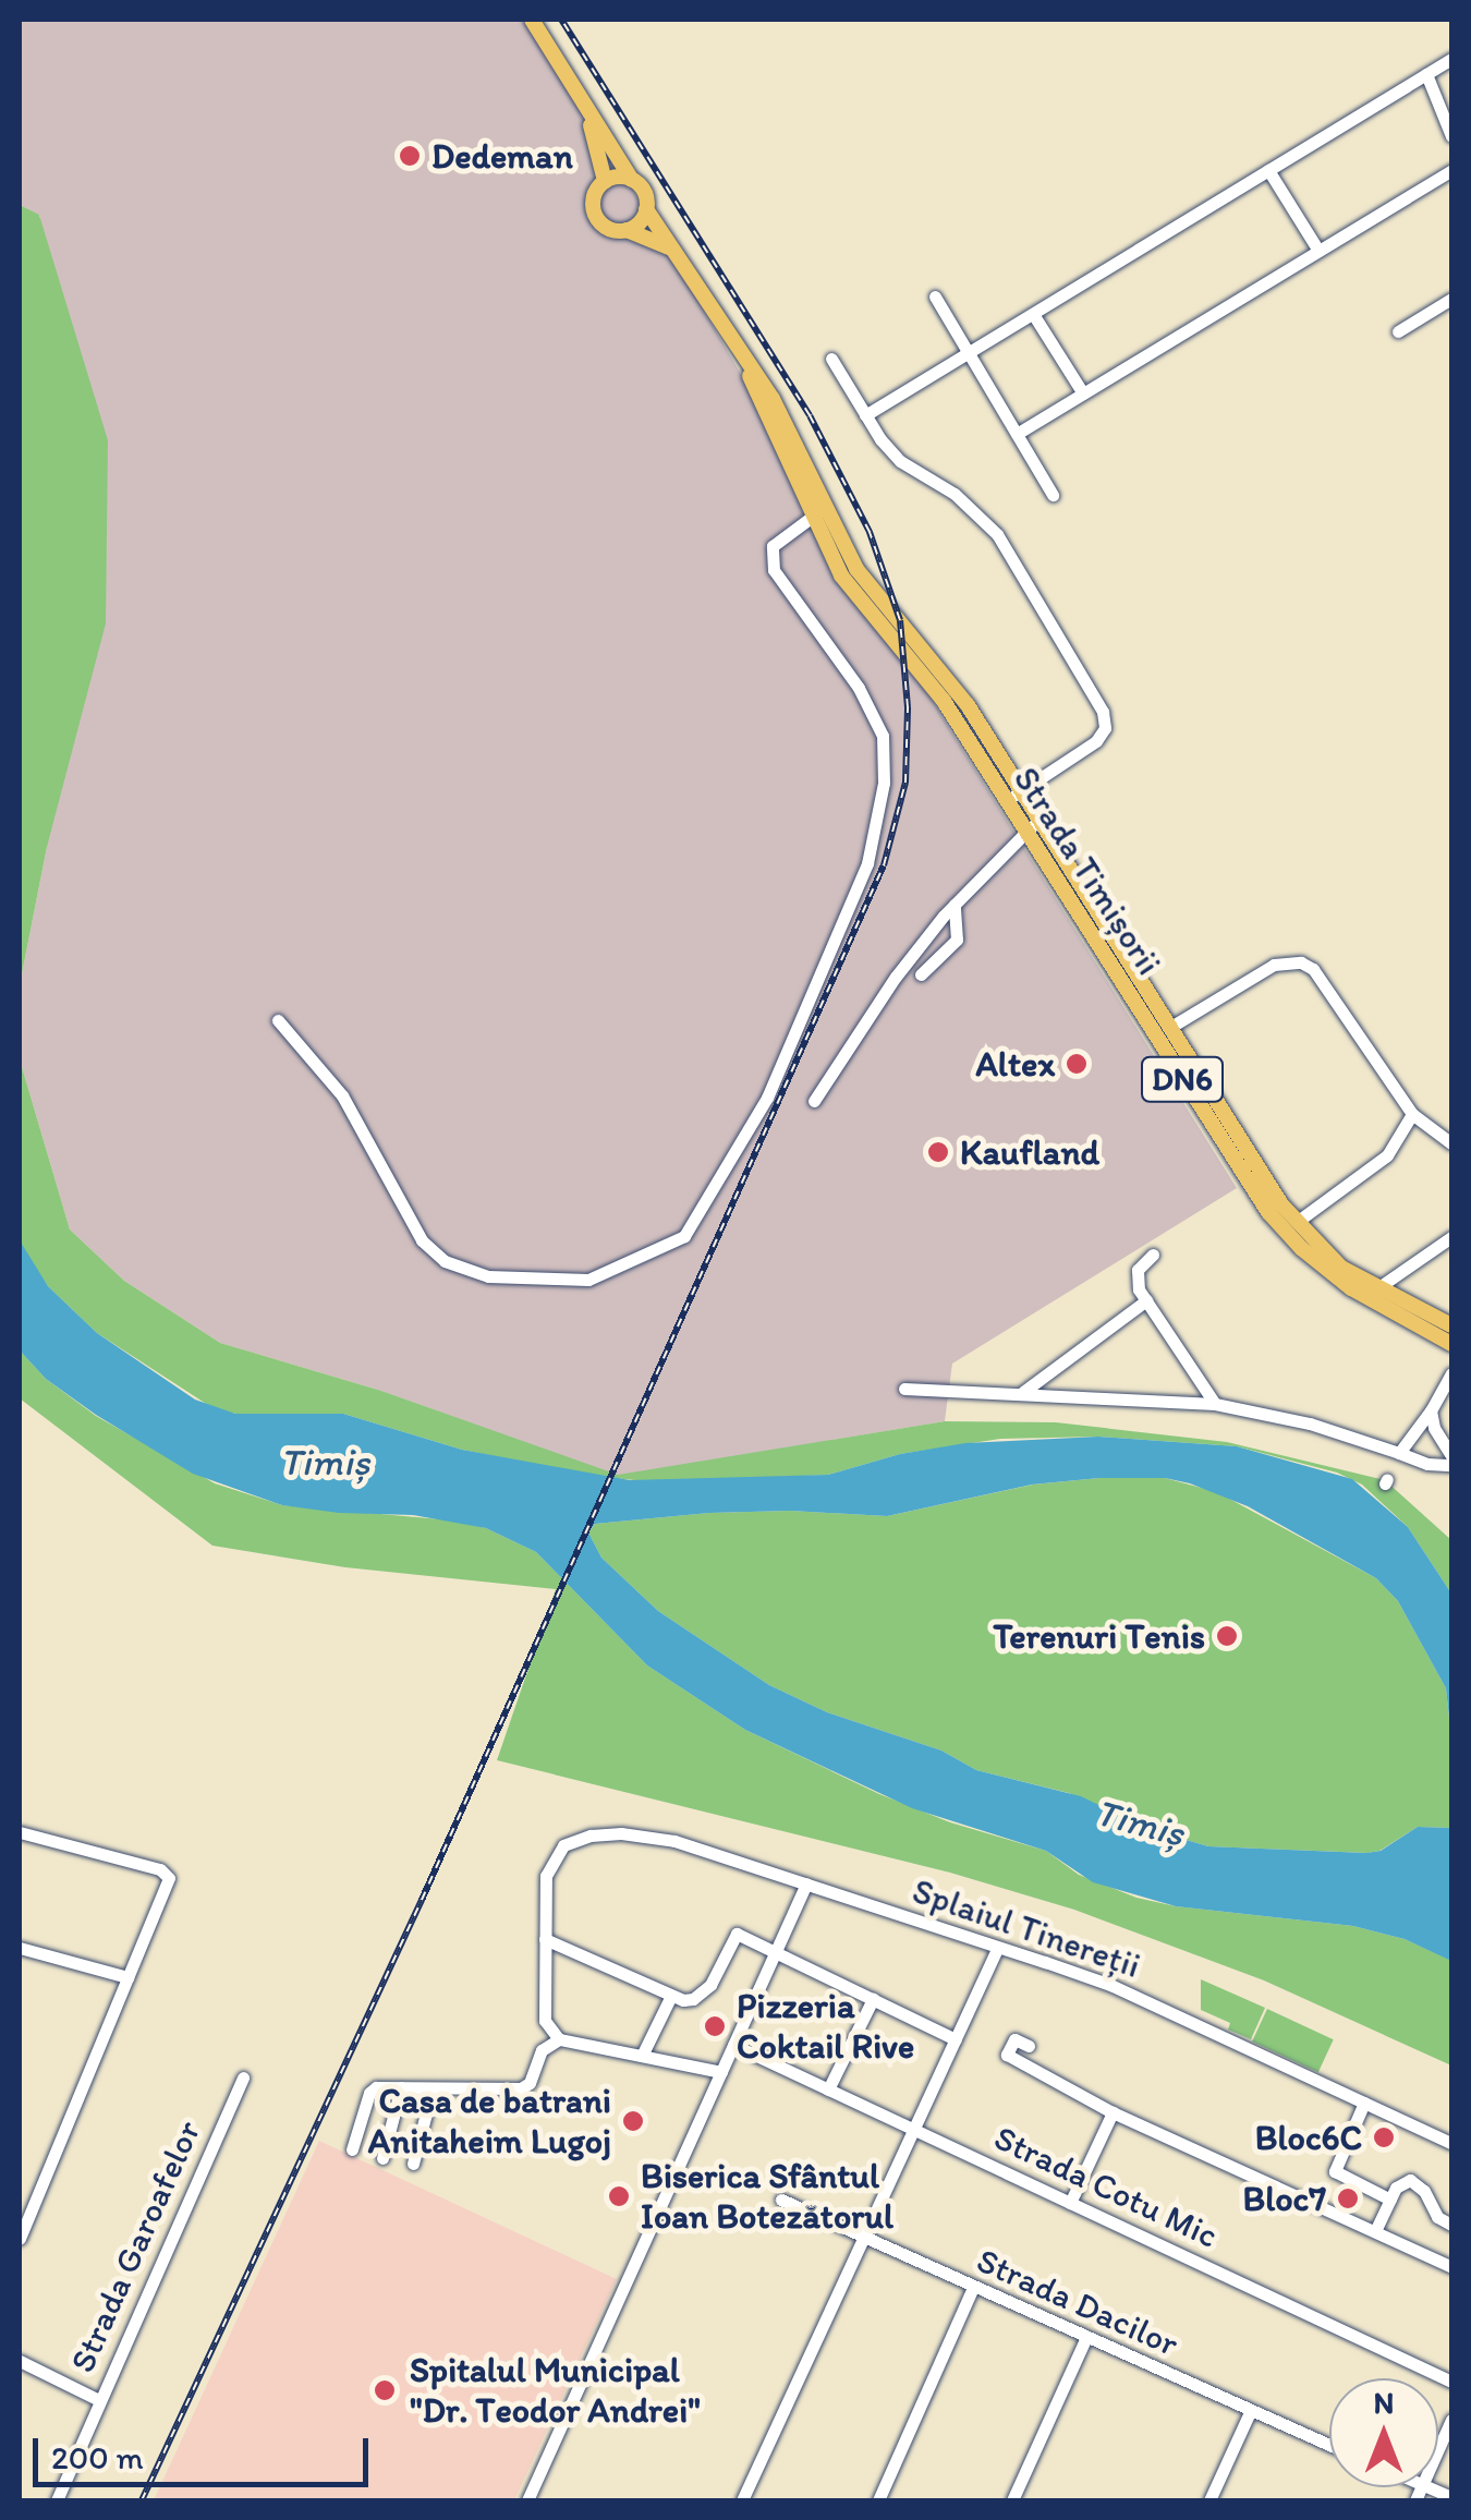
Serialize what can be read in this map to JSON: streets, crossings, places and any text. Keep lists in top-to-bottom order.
{
  "streets": {
    "main road": ["Strada Timișorii", "DN6"],
    "street": [
      "Splaiul Tinereții",
      "Strada Cotu Mic",
      "Strada Garoafelor",
      "Strada Dacilor"
    ]
  },
  "water": ["Timiș"],
  "places": [
    "Dedeman",
    "Altex",
    "Kaufland",
    "Terenuri Tenis",
    "Pizzeria Coktail Rive",
    "Casa de batrani Anitaheim Lugoj",
    "Bloc6C",
    "Biserica Sfântul Ioan Botezătorul",
    "Bloc7",
    "Spitalul Municipal \"Dr. Teodor Andrei\""
  ],
  "scale_bar": "200 m",
  "north": "top"
}
